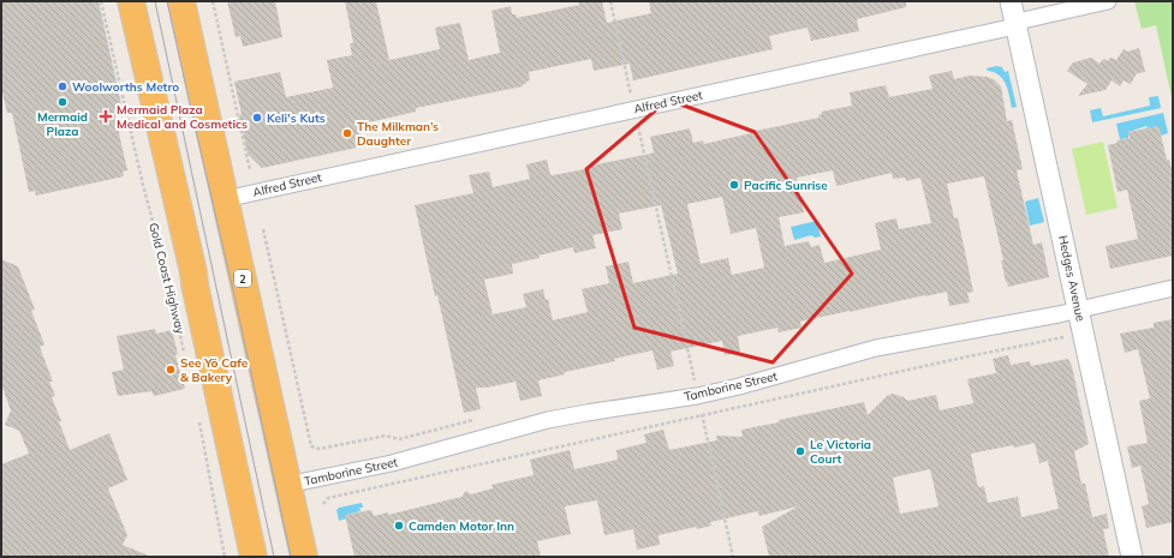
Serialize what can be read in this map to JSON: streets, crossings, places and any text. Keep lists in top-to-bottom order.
{
  "streets": {
    "highway": ["Gold Coast Highway", "2"],
    "street": ["Alfred Street", "Hedges Avenue", "Tamborine Street"]
  },
  "crossings": [
    ["Alfred Street", "2"],
    ["Alfred Street", "Hedges Avenue"],
    ["2", "Tamborine Street"],
    ["Hedges Avenue", "Tamborine Street"]
  ],
  "places": {
    "other": [
      "Woolworths Metro",
      "Mermaid Plaza",
      "Keli's Kuts",
      "The Milkman’s Daughter",
      "Pacific Sunrise",
      "See Yö Cafe & Bakery",
      "Le Victoria Court",
      "Camden Motor Inn"
    ],
    "health": ["Mermaid Plaza Medical and Cosmetics"]
  }
}
